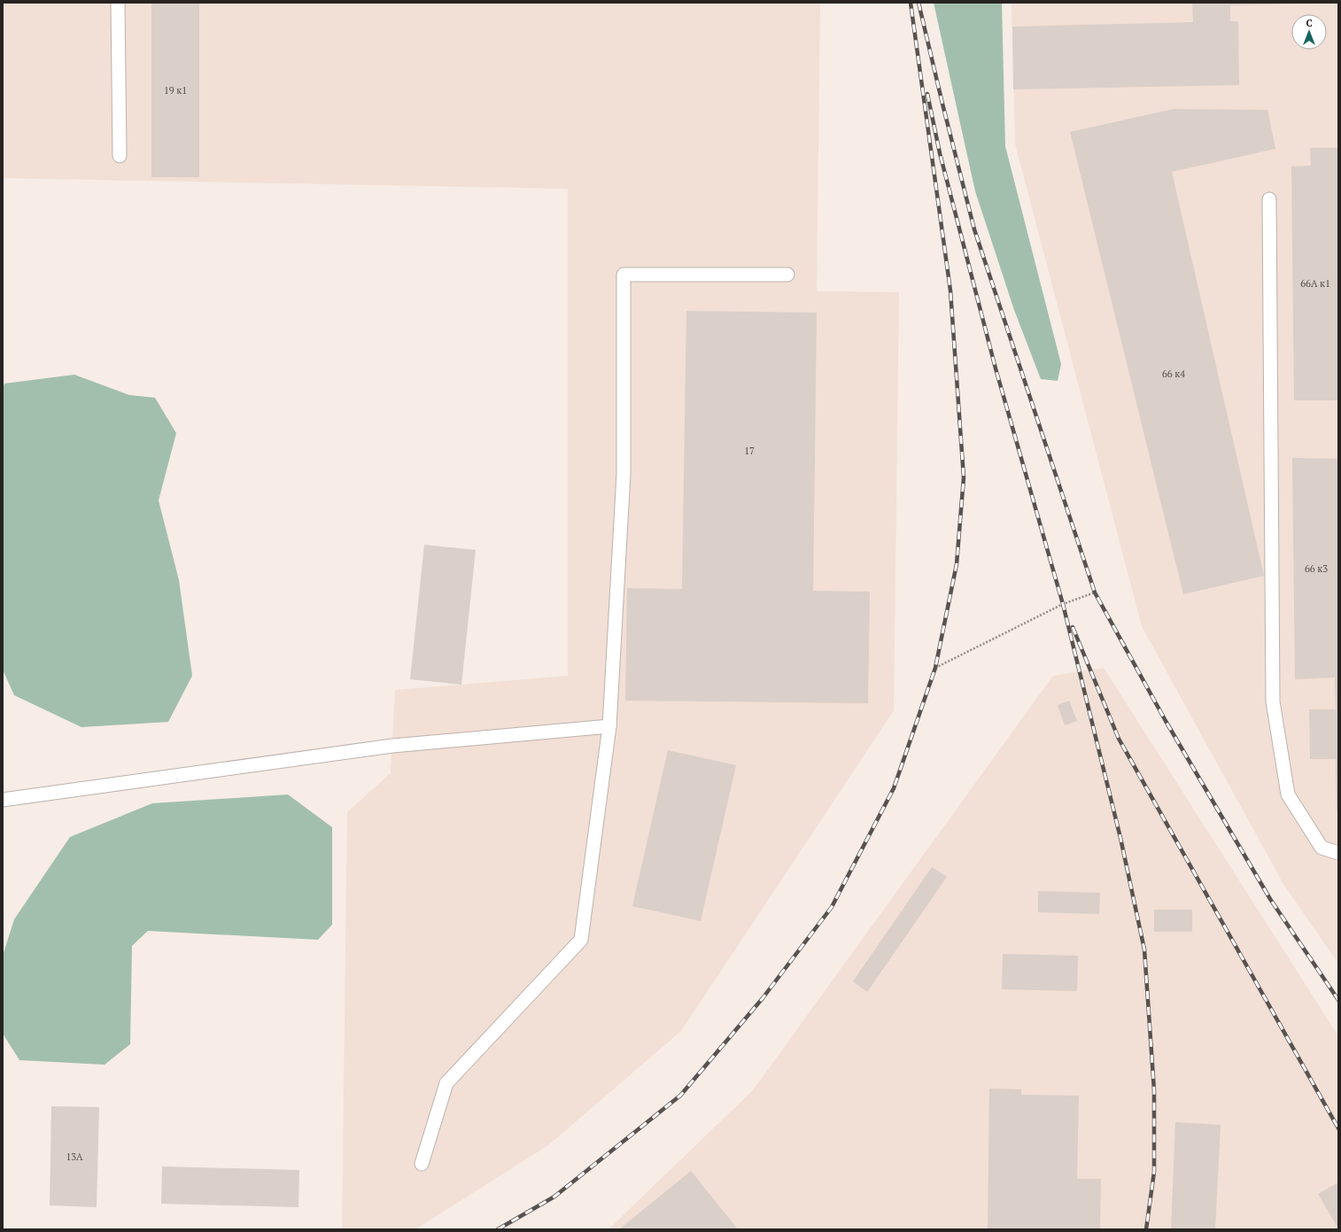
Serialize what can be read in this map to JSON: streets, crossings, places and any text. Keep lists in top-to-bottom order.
{
  "house_numbers": [
    "19 к1",
    "66А к1",
    "66 к4",
    "17",
    "66 к3",
    "13А"
  ],
  "north": "top"
}
